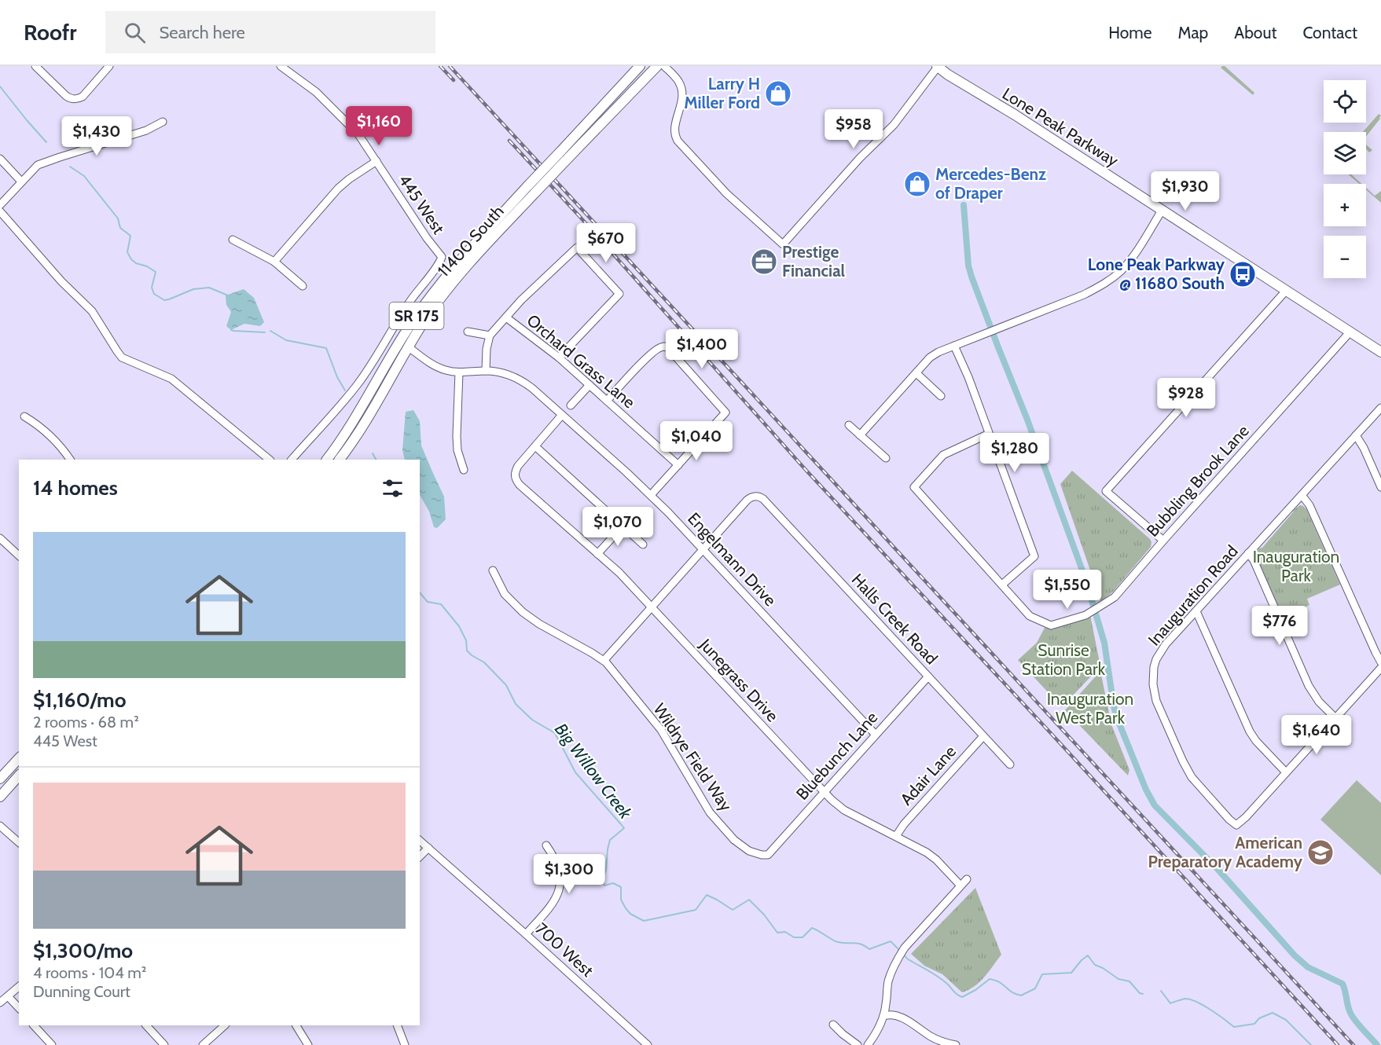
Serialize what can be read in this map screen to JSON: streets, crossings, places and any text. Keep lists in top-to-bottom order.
{
  "streets": {
    "main road": ["Lone Peak Parkway", "11400 South", "SR 175"],
    "street": [
      "445 West",
      "Orchard Grass Lane",
      "Bubbling Brook Lane",
      "Engelmann Drive",
      "Inauguration Road",
      "Halls Creek Road",
      "Junegrass Drive",
      "Bluebunch Lane",
      "Wildrye Field Way",
      "Adair Lane",
      "700 West"
    ]
  },
  "crossings": [
    ["Lone Peak Parkway", "Bubbling Brook Lane"],
    ["11400 South", "Engelmann Drive"],
    ["Engelmann Drive", "Halls Creek Road"],
    ["Engelmann Drive", "Bluebunch Lane"],
    ["Halls Creek Road", "Bluebunch Lane"],
    ["Halls Creek Road", "Adair Lane"],
    ["Junegrass Drive", "Bluebunch Lane"],
    ["Junegrass Drive", "Adair Lane"],
    ["Bluebunch Lane", "Wildrye Field Way"]
  ],
  "water": ["Big Willow Creek"],
  "parks": ["Inauguration Park", "Sunrise Station Park", "Inauguration West Park"],
  "places": {
    "shop": ["Larry H Miller Ford", "Mercedes-Benz of Draper"],
    "office": ["Prestige Financial"],
    "bus stop": ["Lone Peak Parkway @ 11680 South"],
    "school or university": ["American Preparatory Academy"]
  },
  "page": {
    "header": "Roofr",
    "search": "Search here",
    "nav": [
      "Home",
      "Map",
      "About",
      "Contact"
    ],
    "map_buttons": ["+", "−"],
    "price": [
      "$1,160",
      "$958",
      "$1,430",
      "$1,930",
      "$670",
      "$1,400",
      "$928",
      "$1,040",
      "$1,280",
      "$1,070",
      "$1,550",
      "$776",
      "$1,640",
      "$1,300"
    ],
    "heading": "14 homes",
    "list": [
      {
        "name": "$1,160/mo",
        "note": "2 rooms · 68 m² · 445 West"
      },
      {
        "name": "$1,300/mo",
        "note": "4 rooms · 104 m² · Dunning Court"
      }
    ]
  }
}
